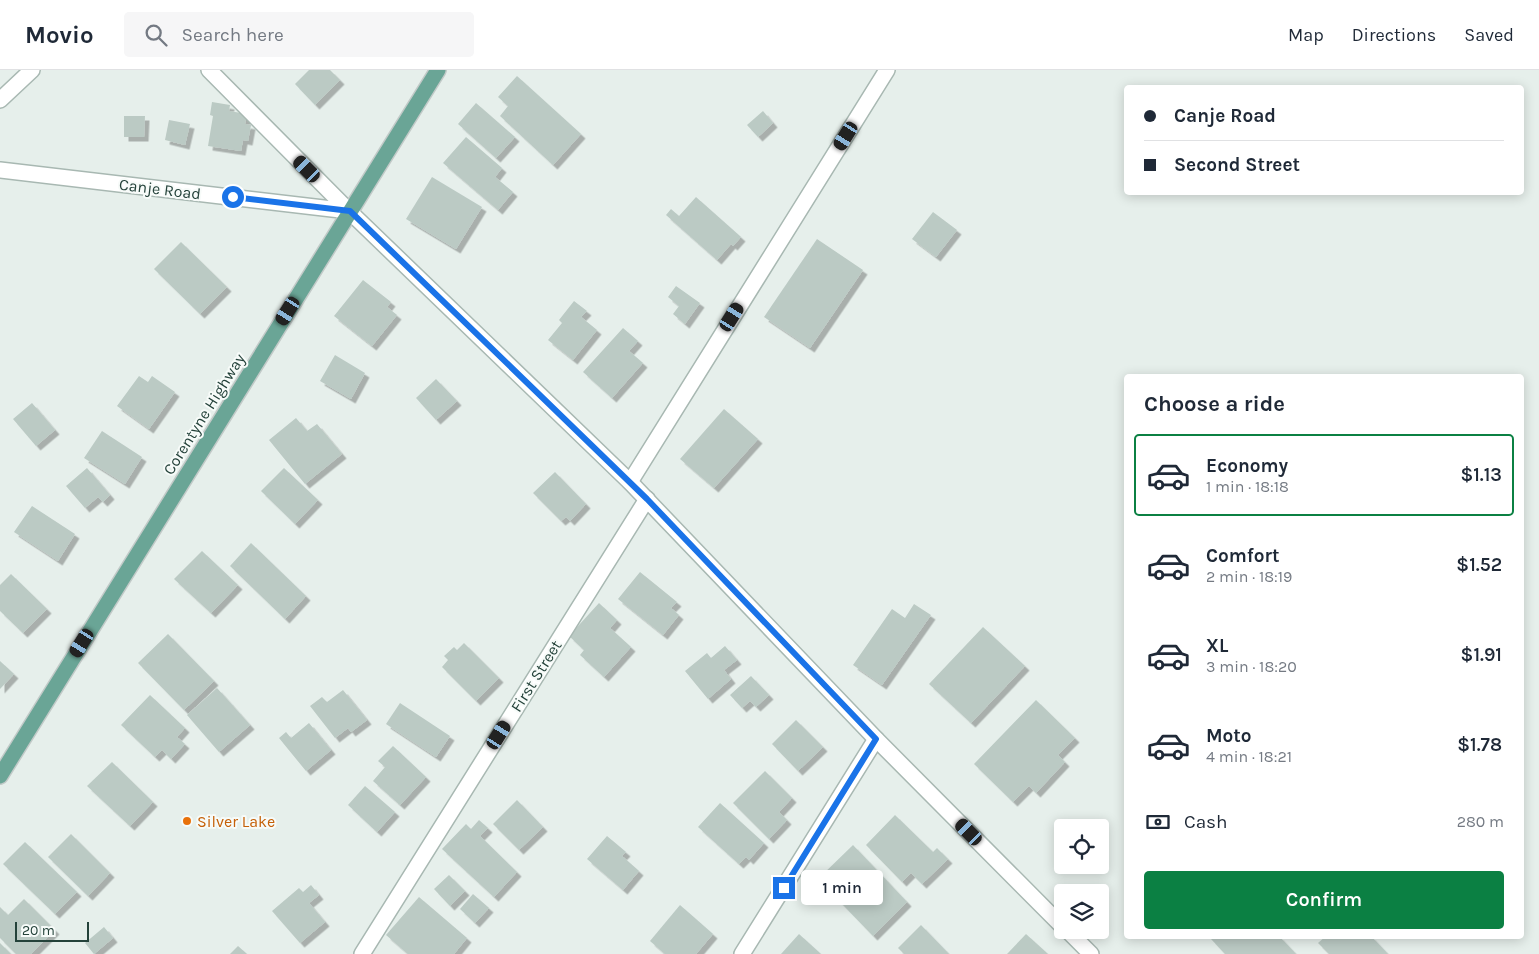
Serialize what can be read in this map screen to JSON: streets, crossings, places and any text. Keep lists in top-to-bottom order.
{
  "streets": {
    "main road": ["Corentyne Highway"],
    "street": ["Canje Road", "First Street"]
  },
  "crossings": [
    ["Canje Road", "Corentyne Highway"]
  ],
  "places": ["Silver Lake"],
  "scale_bar": "20 m",
  "page": {
    "header": "Movio",
    "search": "Search here",
    "nav": ["Map", "Directions", "Saved"],
    "banner": ["Canje Road", "Second Street"],
    "heading": "Choose a ride",
    "list": [
      {
        "name": "Economy",
        "note": "1 min · 18:18",
        "value": "$1.13"
      },
      {
        "name": "Comfort",
        "note": "2 min · 18:19",
        "value": "$1.52"
      },
      {
        "name": "XL",
        "note": "3 min · 18:20",
        "value": "$1.91"
      },
      {
        "name": "Moto",
        "note": "4 min · 18:21",
        "value": "$1.78"
      }
    ],
    "pay": ["Cash", "280 m"],
    "buttons": "Confirm",
    "bubble": "1 min",
    "scale": "20 m"
  }
}
